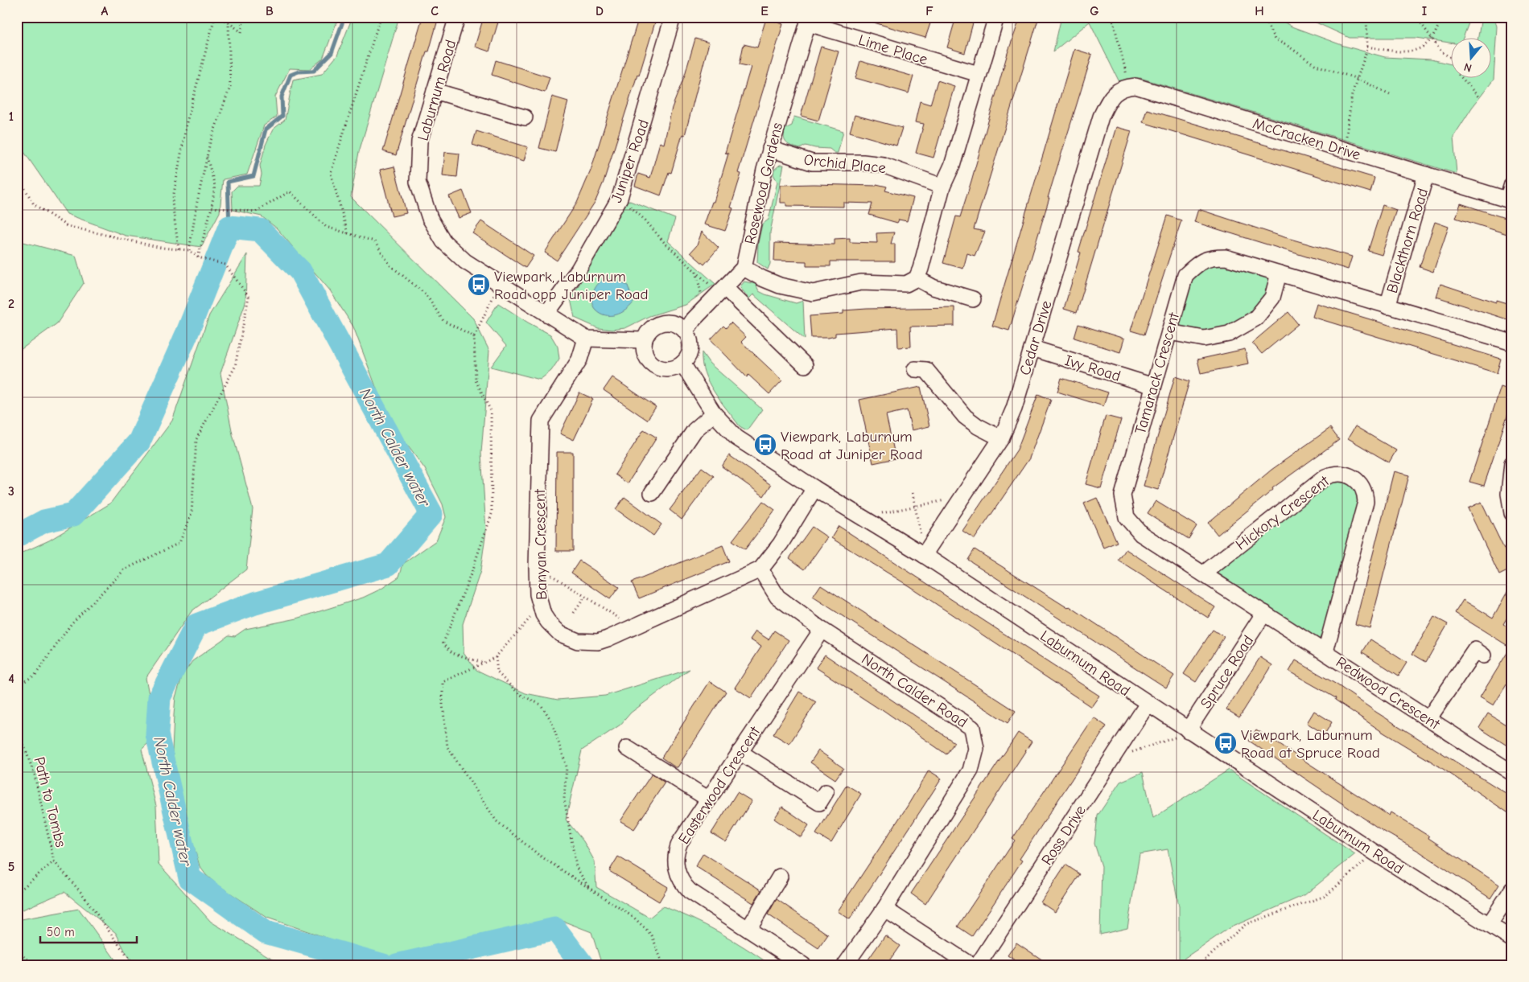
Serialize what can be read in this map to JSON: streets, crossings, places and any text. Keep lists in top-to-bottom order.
{
  "streets": {
    "street": [
      "Lime Place",
      "Laburnum Road",
      "McCracken Drive",
      "Juniper Road",
      "Orchid Place",
      "Rosewood Gardens",
      "Blackthorn Road",
      "Cedar Drive",
      "Ivy Road",
      "Tamarack Crescent",
      "Hickory Crescent",
      "Banyan Crescent",
      "Spruce Road",
      "North Calder Road",
      "Redwood Crescent",
      "Easterwood Crescent",
      "Ross Drive"
    ],
    "path": ["Path to Tombs"]
  },
  "crossings": [
    ["Lime Place", "Rosewood Gardens"],
    ["Laburnum Road", "Juniper Road"],
    ["Laburnum Road", "Cedar Drive"],
    ["Laburnum Road", "Banyan Crescent"],
    ["Laburnum Road", "Spruce Road"],
    ["Laburnum Road", "Ross Drive"],
    ["McCracken Drive", "Blackthorn Road"],
    ["McCracken Drive", "Cedar Drive"],
    ["Orchid Place", "Rosewood Gardens"],
    ["Blackthorn Road", "Tamarack Crescent"],
    ["Cedar Drive", "Ivy Road"],
    ["Ivy Road", "Tamarack Crescent"],
    ["Tamarack Crescent", "Hickory Crescent"],
    ["Tamarack Crescent", "Spruce Road"],
    ["Tamarack Crescent", "Redwood Crescent"],
    ["Hickory Crescent", "Redwood Crescent"],
    ["Banyan Crescent", "North Calder Road"],
    ["Spruce Road", "Redwood Crescent"],
    ["North Calder Road", "Easterwood Crescent"]
  ],
  "water": ["North Calder water"],
  "places": {
    "bus stop": ["Viewpark, Laburnum Road opp Juniper Road", "Viewpark, Laburnum Road at Juniper Road", "Viewpark, Laburnum Road at Spruce Road"]
  },
  "scale_bar": "50 m",
  "north": "bottom",
  "grid": {
    "columns": [
      "A",
      "B",
      "C",
      "D",
      "E",
      "F",
      "G",
      "H",
      "I"
    ],
    "rows": [
      "1",
      "2",
      "3",
      "4",
      "5"
    ]
  }
}
